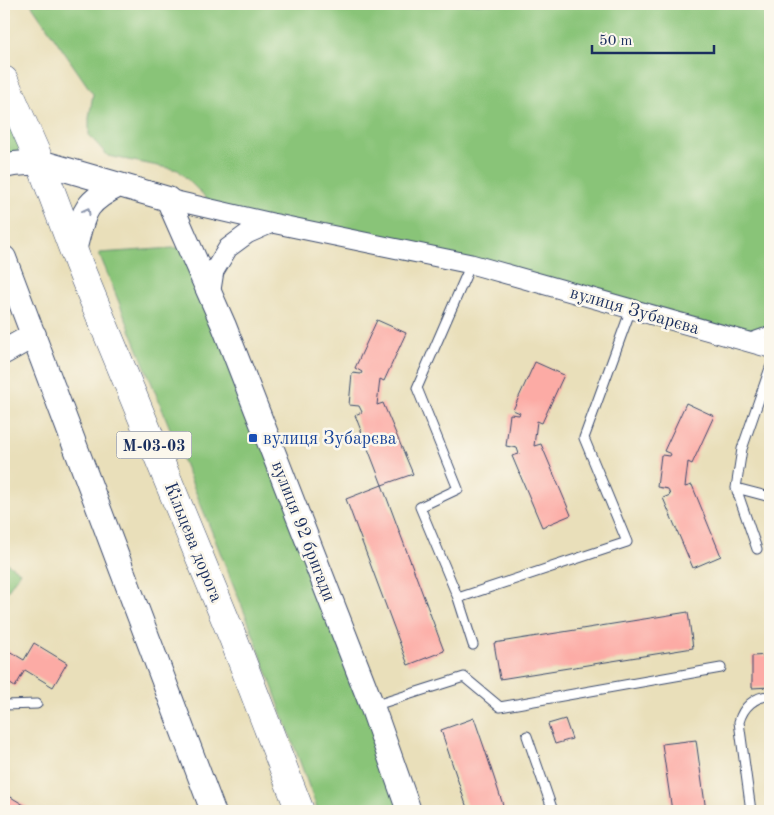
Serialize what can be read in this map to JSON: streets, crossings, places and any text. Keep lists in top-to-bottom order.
{
  "streets": {
    "highway": ["М-03-03", "Кільцева дорога"],
    "street": ["вулиця Зубарєва", "вулиця 92 бригади"]
  },
  "crossings": [
    ["вулиця Зубарєва", "вулиця 92 бригади"],
    ["вулиця Зубарєва", "Кільцева дорога"]
  ],
  "places": {
    "transit": ["вулиця Зубарєва"]
  },
  "scale_bar": "50 m"
}
